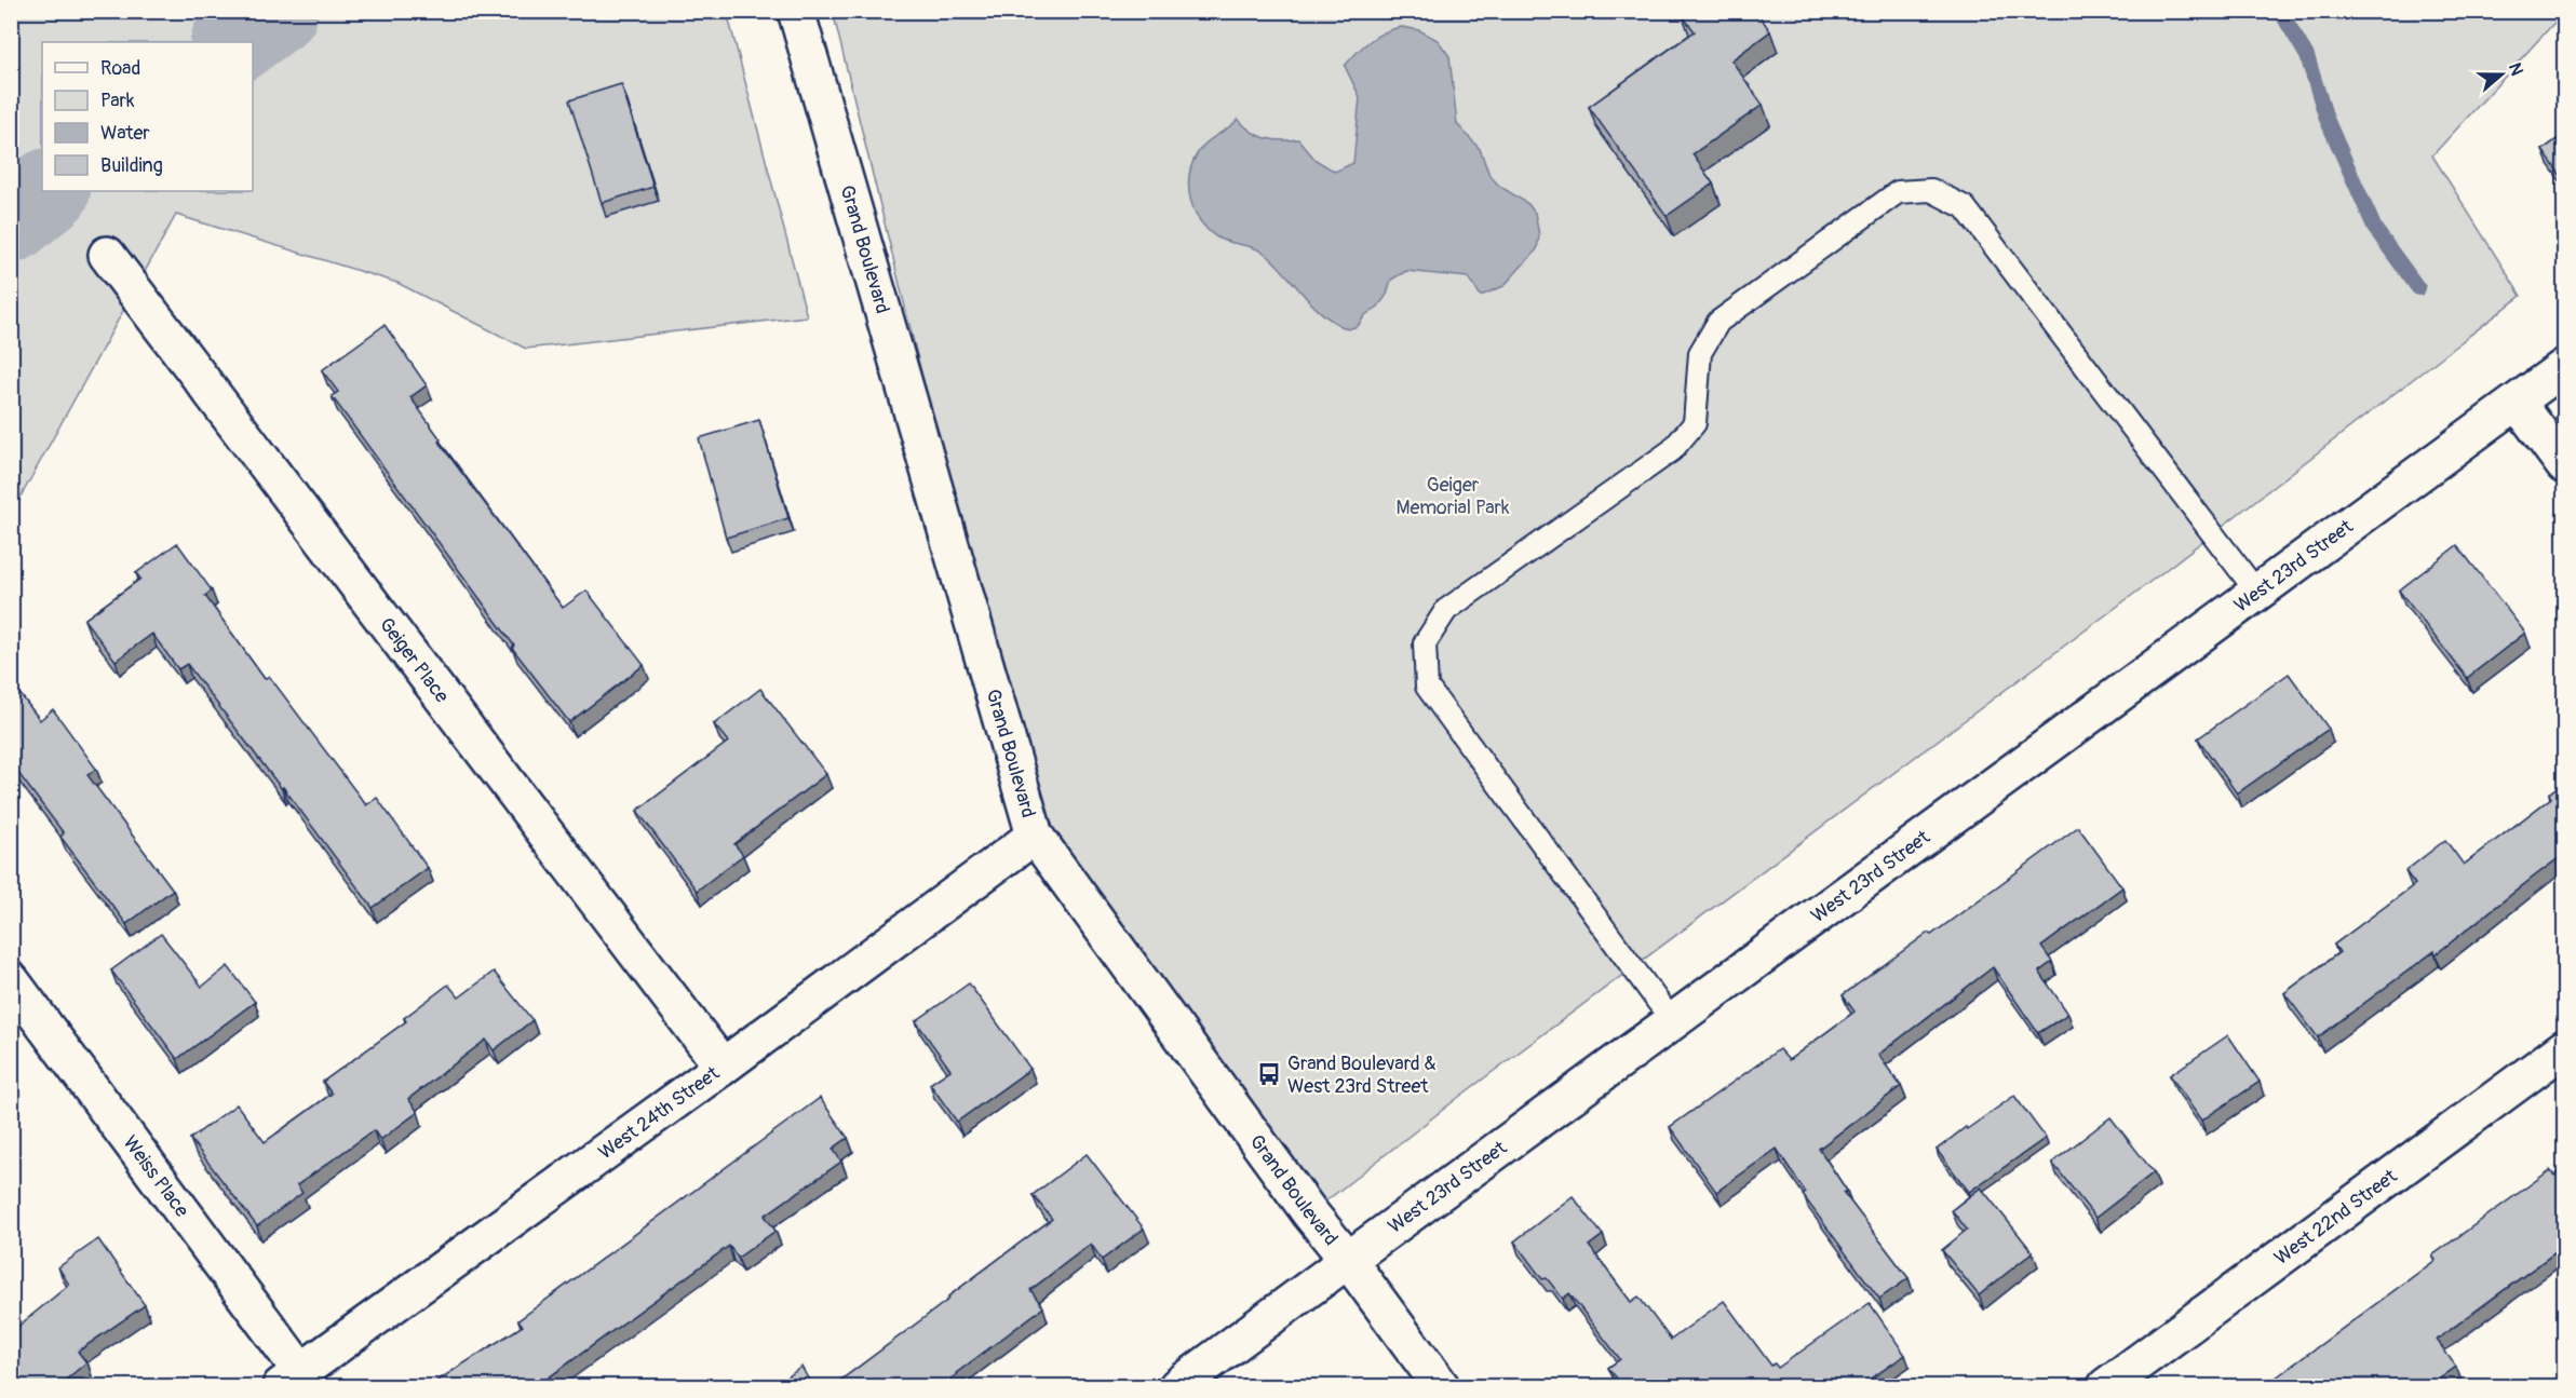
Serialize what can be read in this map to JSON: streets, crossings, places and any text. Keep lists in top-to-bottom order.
{
  "streets": {
    "street": [
      "Grand Boulevard",
      "West 23rd Street",
      "Geiger Place",
      "West 24th Street",
      "Weiss Place",
      "West 22nd Street"
    ]
  },
  "crossings": [
    ["Grand Boulevard", "West 23rd Street"],
    ["Grand Boulevard", "West 24th Street"],
    ["Geiger Place", "West 24th Street"],
    ["West 24th Street", "Weiss Place"]
  ],
  "parks": ["Geiger Memorial Park"],
  "places": {
    "bus stop": ["Grand Boulevard & West 23rd Street"]
  },
  "legend": [
    "Road",
    "Park",
    "Water",
    "Building"
  ],
  "north": "right"
}
